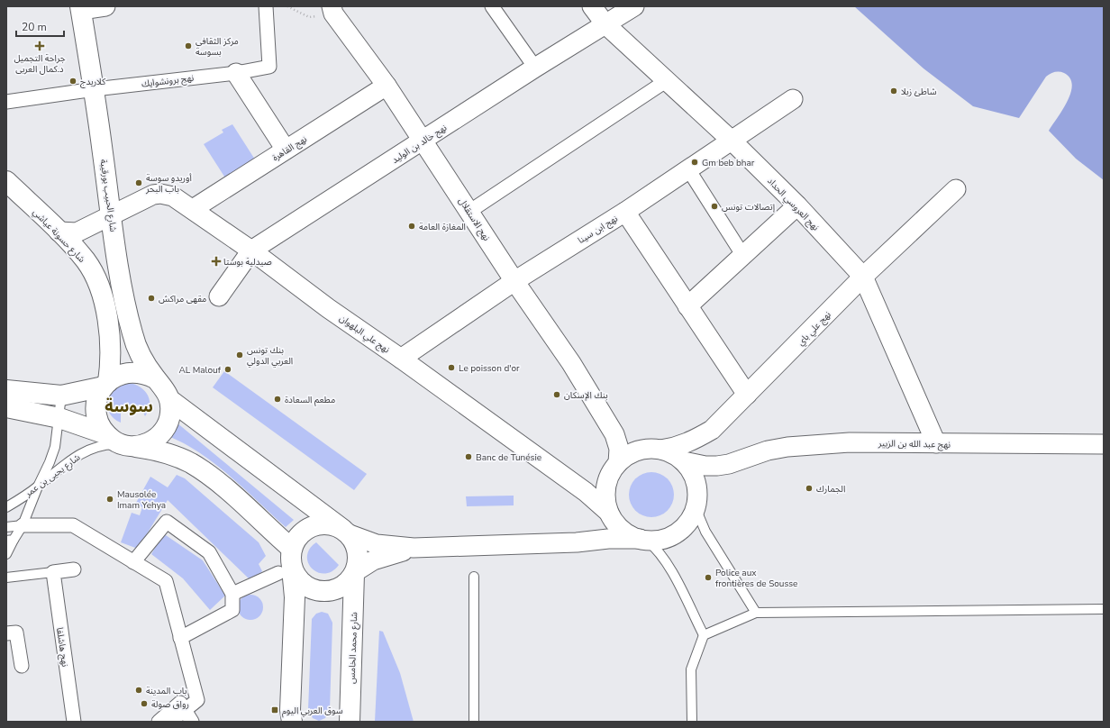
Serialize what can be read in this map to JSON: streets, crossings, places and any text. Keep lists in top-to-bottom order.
{
  "streets": {
    "main road": ["شارع الحبيب بورقيبة", "شارع حسونة عياشي", "شارع محمد الخامس"],
    "street": [
      "نهج برونشوايك",
      "نهج خالد بن الوليد",
      "نهج القاهرة",
      "نهج العروسي الحداد",
      "نهج الاستقلال",
      "نهج ابن سينا",
      "نهج علي باي",
      "نهج علي البلهوان",
      "نهج عبد الله بن الزبير",
      "نهج هاشلفا"
    ],
    "lane": ["شارع يحيى بن عمر"]
  },
  "crossings": [
    ["نهج برونشوايك", "شارع الحبيب بورقيبة"],
    ["نهج خالد بن الوليد", "نهج العروسي الحداد"],
    ["نهج خالد بن الوليد", "نهج الاستقلال"],
    ["نهج خالد بن الوليد", "نهج علي البلهوان"],
    ["نهج القاهرة", "نهج الاستقلال"],
    ["نهج القاهرة", "نهج علي البلهوان"],
    ["شارع الحبيب بورقيبة", "شارع حسونة عياشي"],
    ["شارع الحبيب بورقيبة", "نهج علي البلهوان"],
    ["شارع الحبيب بورقيبة", "شارع يحيى بن عمر"],
    ["نهج العروسي الحداد", "نهج ابن سينا"],
    ["نهج العروسي الحداد", "نهج علي باي"],
    ["نهج العروسي الحداد", "نهج عبد الله بن الزبير"],
    ["نهج الاستقلال", "نهج ابن سينا"],
    ["نهج الاستقلال", "نهج علي باي"],
    ["نهج الاستقلال", "نهج علي البلهوان"],
    ["نهج الاستقلال", "نهج عبد الله بن الزبير"],
    ["نهج ابن سينا", "نهج علي البلهوان"],
    ["شارع حسونة عياشي", "نهج علي البلهوان"],
    ["شارع حسونة عياشي", "شارع يحيى بن عمر"],
    ["نهج علي باي", "نهج علي البلهوان"],
    ["نهج علي باي", "نهج عبد الله بن الزبير"],
    ["نهج علي البلهوان", "نهج عبد الله بن الزبير"]
  ],
  "districts": ["سوسة"],
  "places": {
    "health": ["جراحة التجميل د.كمال العربى", "صيدلية بوستا"],
    "other": [
      "مركز الثقافي بسوسة",
      "كلاريدج",
      "شاطئ زبلا",
      "Gm beb bhar",
      "أوريدو سوسة باب البحر",
      "إتصالات تونس",
      "المغازة العامة",
      "مقهى مراكش",
      "بنك تونس العربي الدولي",
      "Le poisson d'or",
      "AL Malouf",
      "بنك الإسكان",
      "مطعم السعادة",
      "Banc de Tunésie",
      "الجمارك",
      "Mausolée Imam Yehya",
      "Police aux frontières de Sousse",
      "باب المدينة",
      "رواق صولة"
    ],
    "transit": ["سوق العربي اليوم"]
  },
  "scale_bar": "20 m"
}
